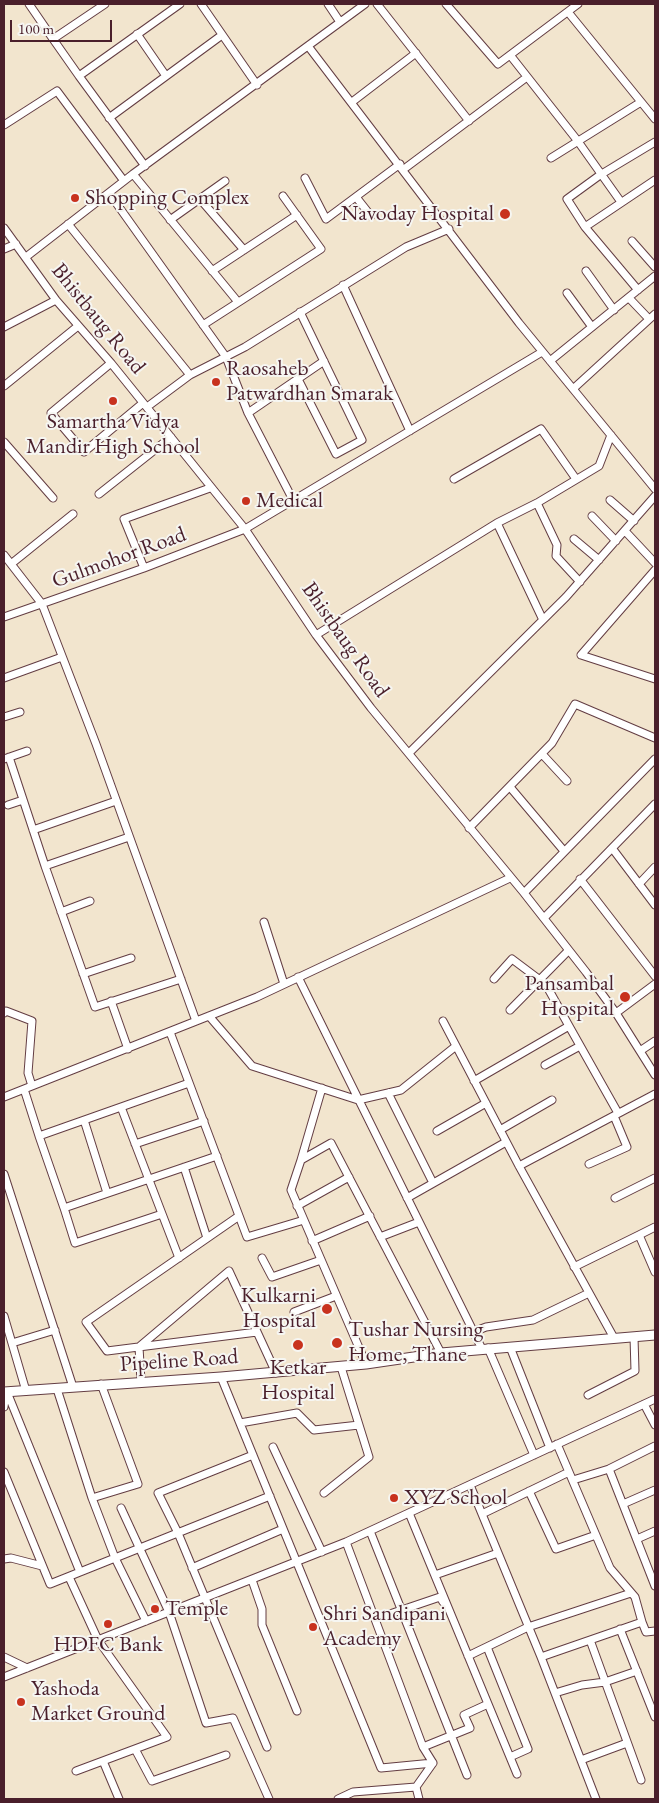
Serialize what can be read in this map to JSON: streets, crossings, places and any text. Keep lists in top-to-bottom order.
{
  "streets": {
    "main road": ["Pipeline Road"],
    "street": ["Bhistbaug Road", "Gulmohor Road"]
  },
  "crossings": [
    ["Bhistbaug Road", "Gulmohor Road"]
  ],
  "places": [
    "Shopping Complex",
    "Navoday Hospital",
    "Raosaheb Patwardhan Smarak",
    "Samartha Vidya Mandir High School",
    "Medical",
    "Pansambal Hospital",
    "Kulkarni Hospital",
    "Tushar Nursing Home, Thane",
    "Ketkar Hospital",
    "XYZ School",
    "Temple",
    "HDFC Bank",
    "Shri Sandipani Academy",
    "Yashoda Market Ground"
  ],
  "scale_bar": "100 m"
}
